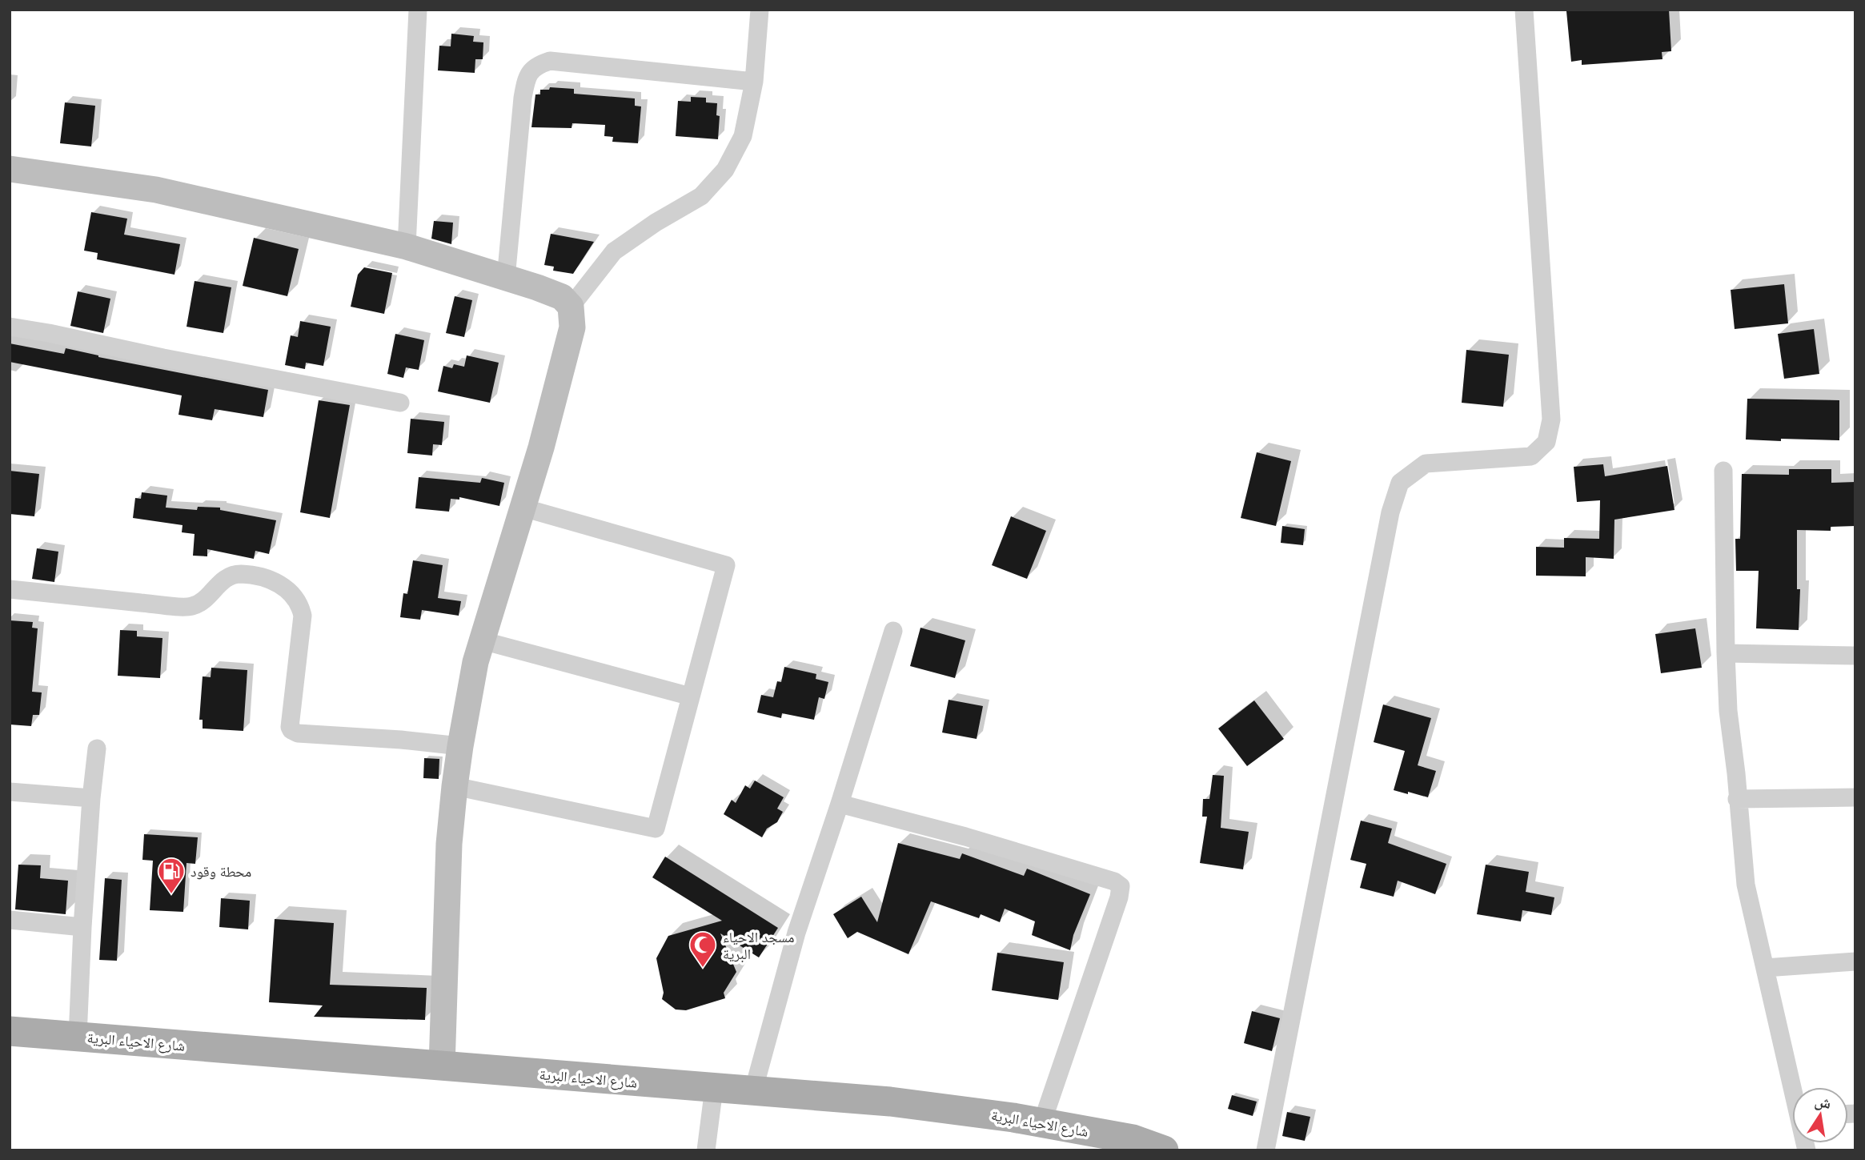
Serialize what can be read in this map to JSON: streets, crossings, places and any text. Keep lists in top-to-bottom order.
{
  "streets": {
    "main road": ["شارع الاحياء البرية"]
  },
  "places": {
    "fuel station": ["محطة وقود"],
    "mosque": ["مسجد الاحياء البرية"]
  },
  "north": "top"
}
